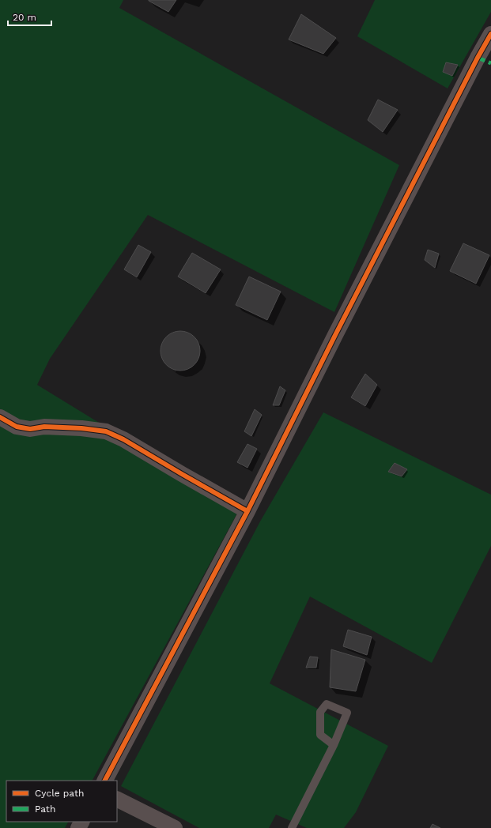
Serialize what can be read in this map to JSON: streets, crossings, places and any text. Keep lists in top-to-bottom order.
{
  "legend": ["Cycle path", "Path"],
  "scale_bar": "20 m"
}
